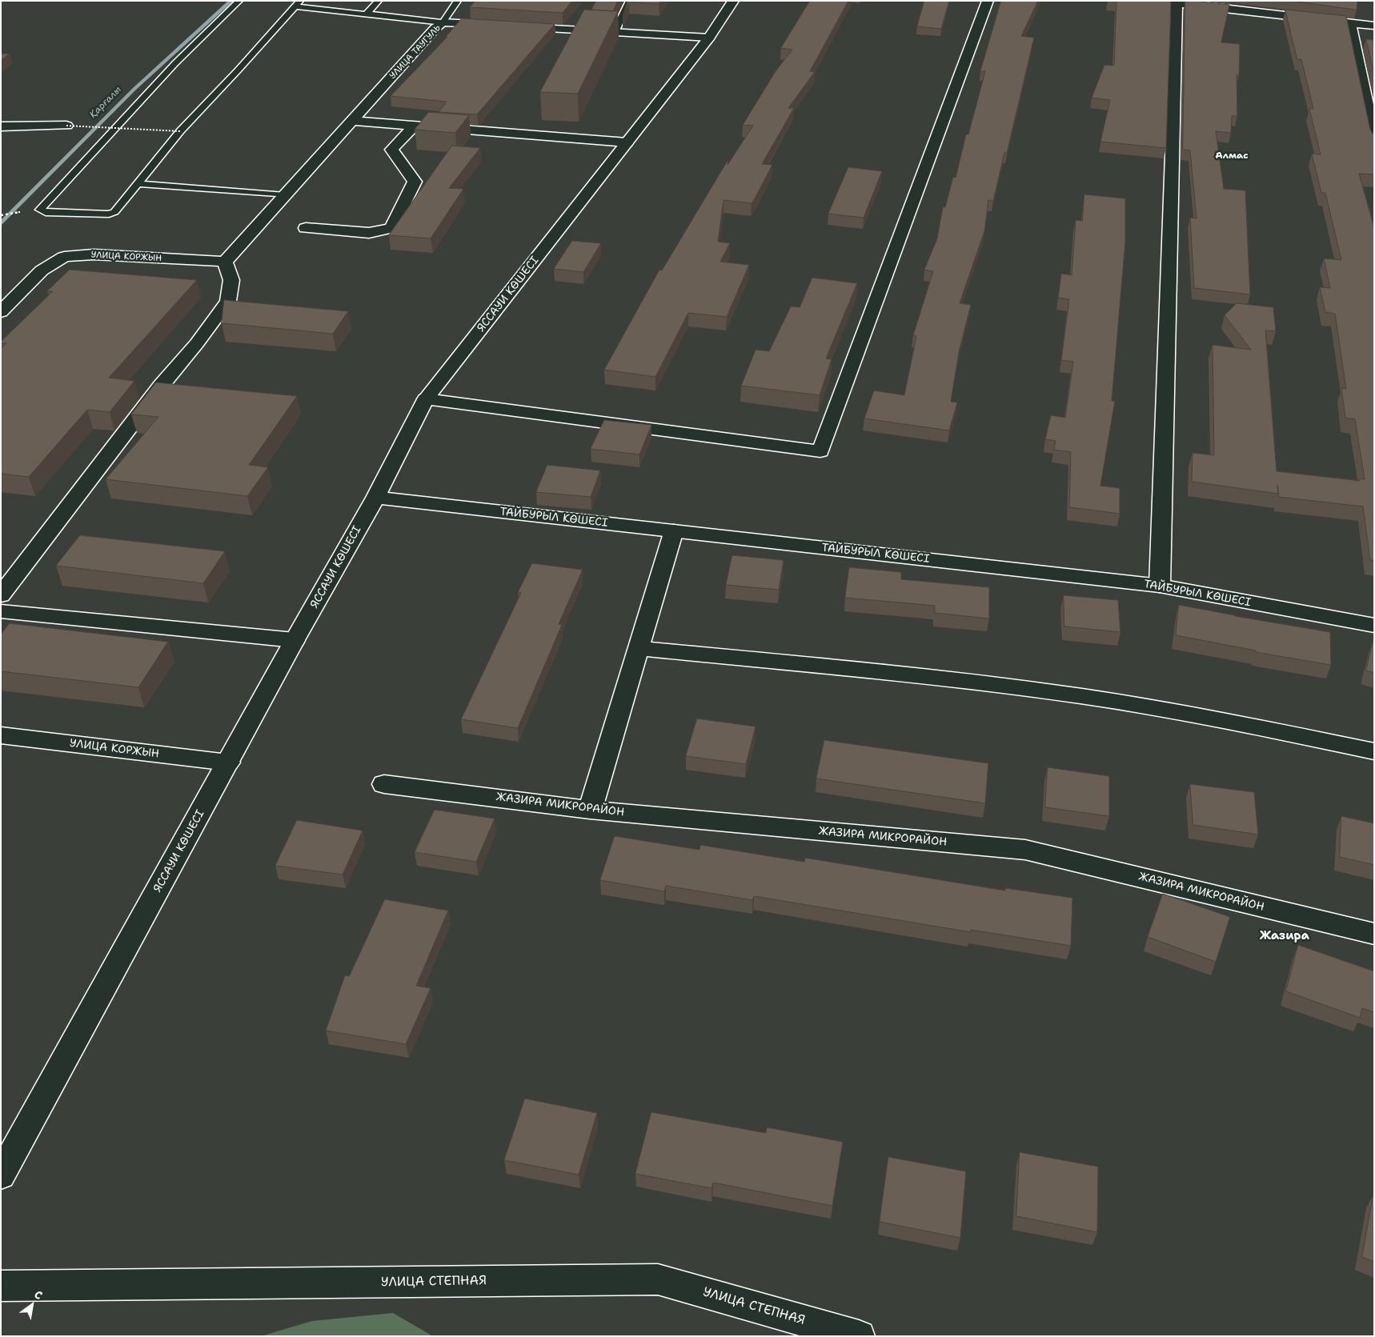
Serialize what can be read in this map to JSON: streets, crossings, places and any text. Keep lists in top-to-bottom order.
{
  "streets": {
    "street": [
      "УЛИЦА ТАУГУЛЬ",
      "УЛИЦА КОРЖЫН",
      "ЯССАУИ КӨШЕСІ",
      "ТАЙБУРЫЛ КӨШЕСІ",
      "ЖАЗИРА МИКРОРАЙОН",
      "УЛИЦА СТЕПНАЯ"
    ]
  },
  "crossings": [
    ["УЛИЦА ТАУГУЛЬ", "УЛИЦА КОРЖЫН"],
    ["УЛИЦА КОРЖЫН", "ЯССАУИ КӨШЕСІ"],
    ["ЯССАУИ КӨШЕСІ", "ТАЙБУРЫЛ КӨШЕСІ"]
  ],
  "districts": ["Алмас", "Жазира"],
  "water": ["Қарғалы"],
  "north": "top right"
}
